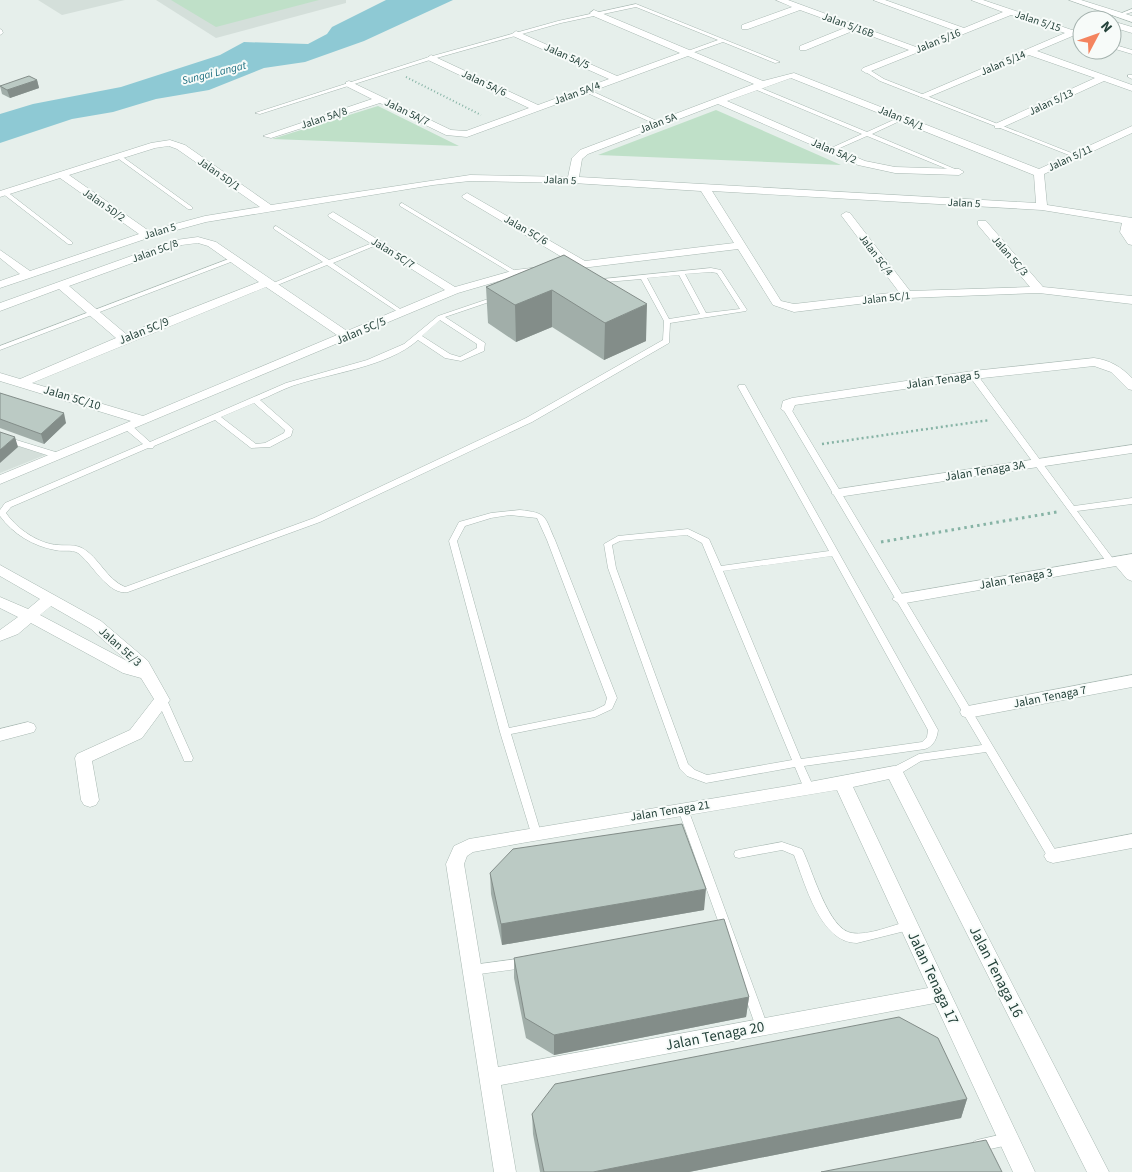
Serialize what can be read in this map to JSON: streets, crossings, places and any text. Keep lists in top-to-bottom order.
{
  "streets": {
    "street": [
      "Jalan 5/15",
      "Jalan 5/16B",
      "Jalan 5/16",
      "Jalan 5A/5",
      "Jalan 5/14",
      "Jalan 5A/6",
      "Jalan 5A/4",
      "Jalan 5/13",
      "Jalan 5A/7",
      "Jalan 5A/8",
      "Jalan 5A/1",
      "Jalan 5A",
      "Jalan 5A/2",
      "Jalan 5/11",
      "Jalan 5D/1",
      "Jalan 5",
      "Jalan 5D/2",
      "Jalan 5C/6",
      "Jalan 5C/8",
      "Jalan 5C/7",
      "Jalan 5C/4",
      "Jalan 5C/3",
      "Jalan 5C/1",
      "Jalan 5C/9",
      "Jalan 5C/5",
      "Jalan Tenaga 5",
      "Jalan 5C/10",
      "Jalan Tenaga 3A",
      "Jalan Tenaga 3",
      "Jalan 5E/3",
      "Jalan Tenaga 7",
      "Jalan Tenaga 21",
      "Jalan Tenaga 16",
      "Jalan Tenaga 17",
      "Jalan Tenaga 20"
    ]
  },
  "crossings": [
    ["Jalan 5/15", "Jalan 5/16"],
    ["Jalan 5/16B", "Jalan 5/16"],
    ["Jalan 5A/5", "Jalan 5A/4"],
    ["Jalan 5A/6", "Jalan 5A/4"],
    ["Jalan 5A/4", "Jalan 5A/7"],
    ["Jalan 5A/7", "Jalan 5A/8"],
    ["Jalan 5A/1", "Jalan 5A"],
    ["Jalan 5A/1", "Jalan 5/11"],
    ["Jalan 5A", "Jalan 5A/2"],
    ["Jalan 5A", "Jalan 5"],
    ["Jalan 5/11", "Jalan 5"],
    ["Jalan 5D/1", "Jalan 5"],
    ["Jalan 5", "Jalan 5D/2"],
    ["Jalan 5", "Jalan 5C/1"],
    ["Jalan 5C/6", "Jalan 5C/5"],
    ["Jalan 5C/8", "Jalan 5C/9"],
    ["Jalan 5C/8", "Jalan 5C/5"],
    ["Jalan 5C/7", "Jalan 5C/5"],
    ["Jalan 5C/4", "Jalan 5C/1"],
    ["Jalan 5C/3", "Jalan 5C/1"],
    ["Jalan 5C/1", "Jalan 5C/5"],
    ["Jalan 5C/9", "Jalan 5C/10"],
    ["Jalan 5C/5", "Jalan 5C/10"],
    ["Jalan Tenaga 21", "Jalan Tenaga 16"],
    ["Jalan Tenaga 21", "Jalan Tenaga 17"],
    ["Jalan Tenaga 17", "Jalan Tenaga 20"]
  ],
  "water": ["Sungai Langat"],
  "north": "top right"
}
